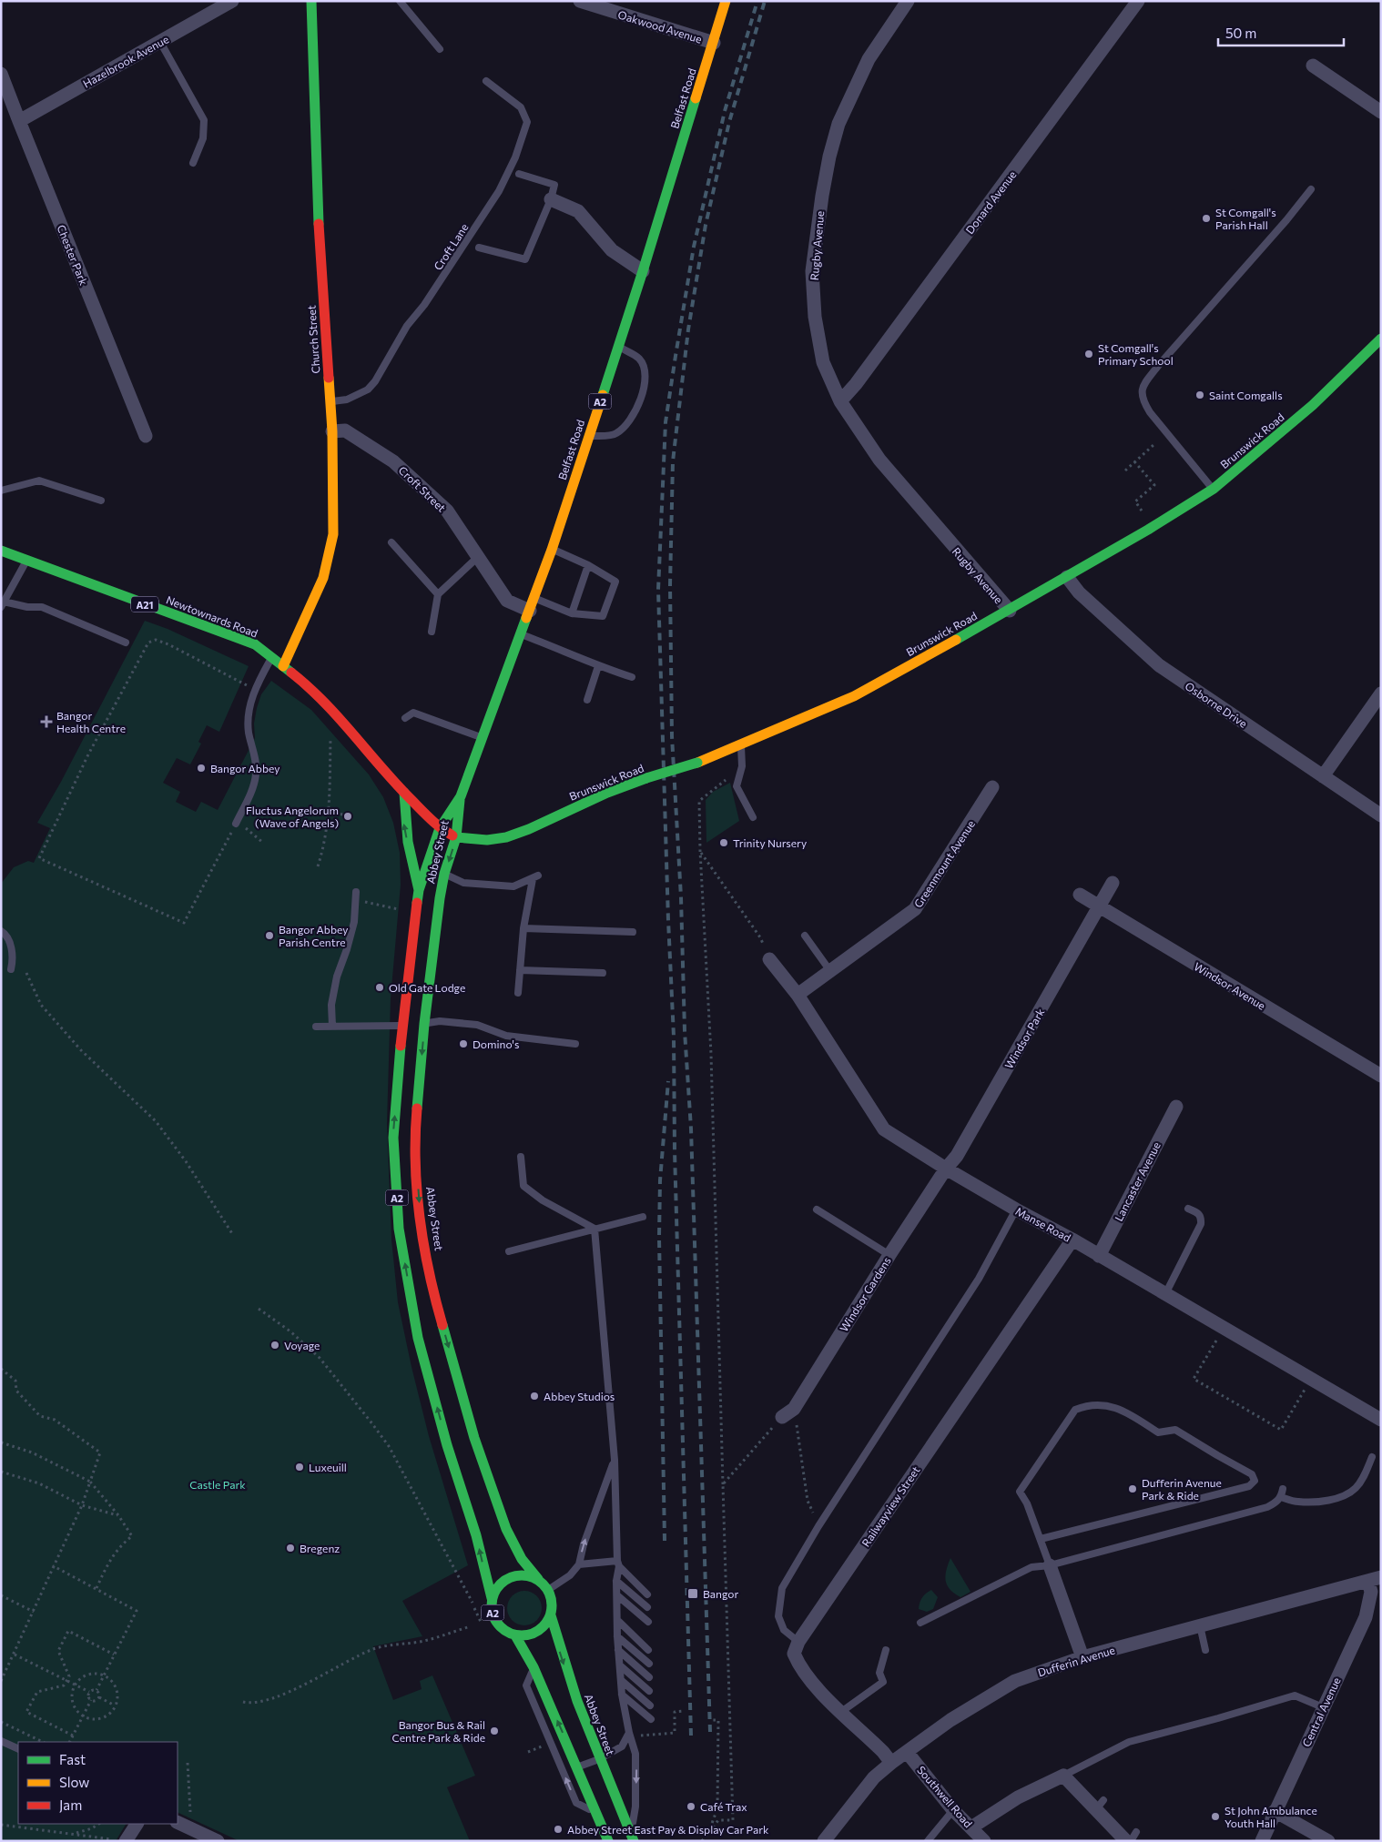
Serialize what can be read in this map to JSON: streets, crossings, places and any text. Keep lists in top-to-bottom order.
{
  "streets": {
    "main road": [
      "Belfast Road",
      "Church Street",
      "A2",
      "Brunswick Road",
      "A21",
      "Newtownards Road",
      "Abbey Street"
    ],
    "street": [
      "Oakwood Avenue",
      "Hazelbrook Avenue",
      "Donard Avenue",
      "Rugby Avenue",
      "Chester Park",
      "Croft Street",
      "Osborne Drive",
      "Greenmount Avenue",
      "Windsor Avenue",
      "Windsor Park",
      "Lancaster Avenue",
      "Manse Road",
      "Windsor Gardens",
      "Railwayview Street",
      "Dufferin Avenue",
      "Central Avenue",
      "Southwell Road"
    ],
    "lane": ["Croft Lane"]
  },
  "crossings": [
    ["Oakwood Avenue", "Belfast Road"],
    ["Hazelbrook Avenue", "Chester Park"],
    ["Belfast Road", "Croft Street"],
    ["Belfast Road", "Abbey Street"],
    ["Donard Avenue", "Rugby Avenue"],
    ["Rugby Avenue", "Brunswick Road"],
    ["Croft Lane", "Church Street"],
    ["Church Street", "Croft Street"],
    ["Church Street", "Newtownards Road"],
    ["A2", "Abbey Street"],
    ["Brunswick Road", "Newtownards Road"],
    ["Brunswick Road", "Osborne Drive"],
    ["Brunswick Road", "Abbey Street"],
    ["Newtownards Road", "Abbey Street"],
    ["Greenmount Avenue", "Manse Road"],
    ["Windsor Avenue", "Windsor Park"],
    ["Windsor Park", "Manse Road"],
    ["Windsor Park", "Windsor Gardens"],
    ["Lancaster Avenue", "Manse Road"],
    ["Manse Road", "Windsor Gardens"],
    ["Manse Road", "Railwayview Street"],
    ["Dufferin Avenue", "Central Avenue"],
    ["Dufferin Avenue", "Southwell Road"]
  ],
  "parks": ["Castle Park"],
  "places": {
    "other": [
      "St Comgall's Parish Hall",
      "St Comgall's Primary School",
      "Saint Comgalls",
      "Bangor Abbey",
      "Fluctus Angelorum (Wave of Angels)",
      "Trinity Nursery",
      "Bangor Abbey Parish Centre",
      "Old Gate Lodge",
      "Domino's",
      "Voyage",
      "Abbey Studios",
      "Luxeuill",
      "Dufferin Avenue Park & Ride",
      "Bregenz",
      "Bangor Bus & Rail Centre Park & Ride",
      "Café Trax",
      "St John Ambulance Youth Hall",
      "Abbey Street East Pay & Display Car Park"
    ],
    "health": ["Bangor Health Centre"],
    "transit": ["Bangor"]
  },
  "legend": ["Fast", "Slow", "Jam"],
  "scale_bar": "50 m"
}
